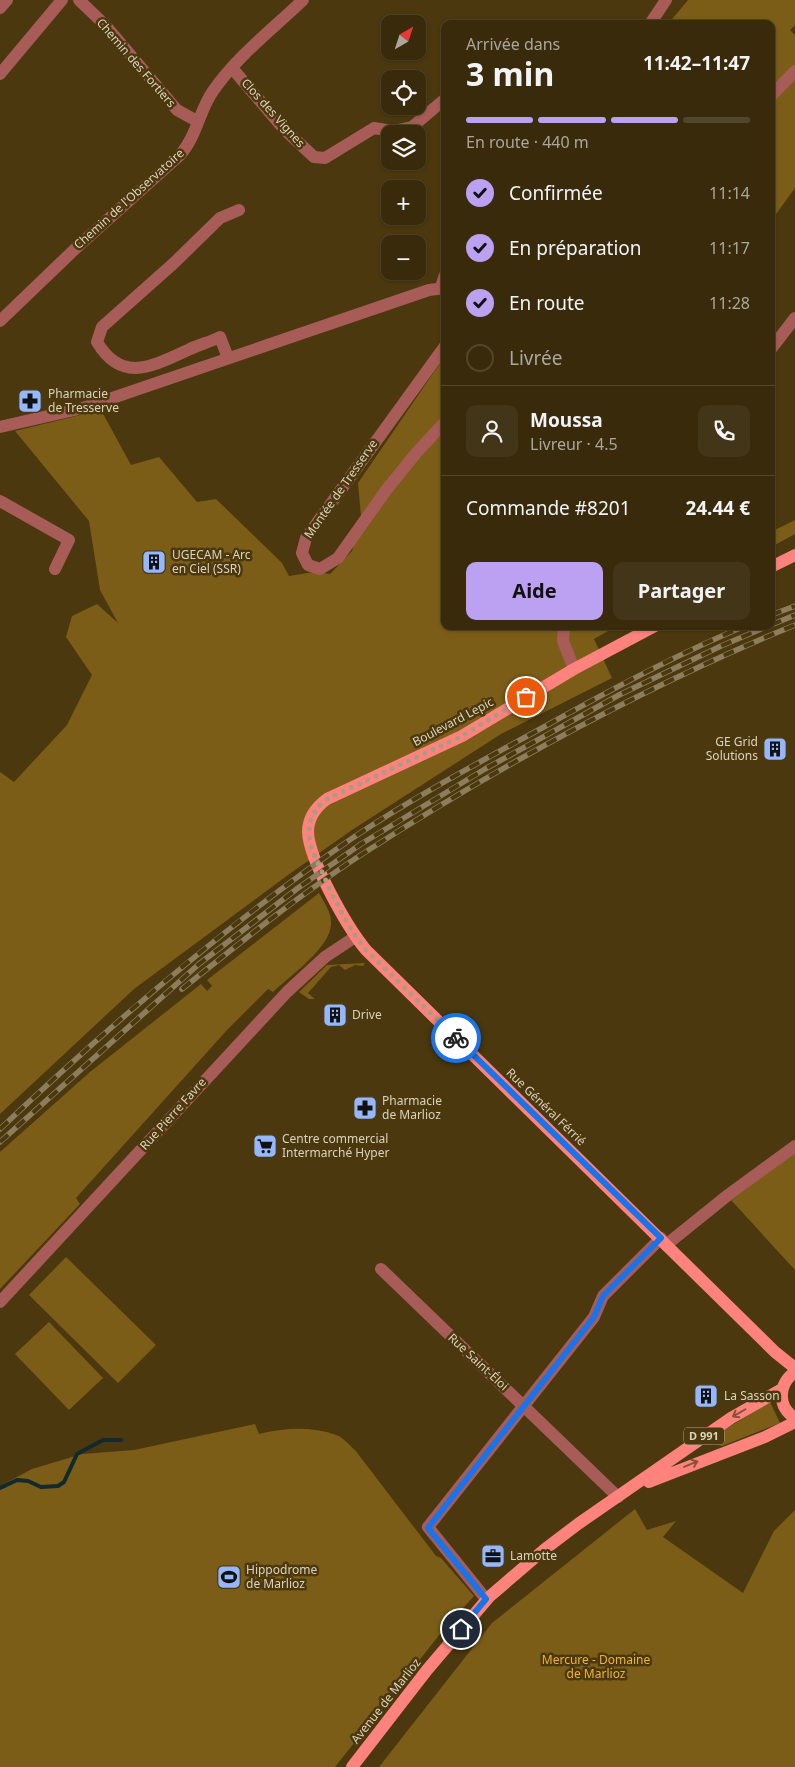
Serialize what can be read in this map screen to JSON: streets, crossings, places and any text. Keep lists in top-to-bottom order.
{
  "streets": {
    "main road": [
      "Boulevard Lepic",
      "Rue Général Férrié",
      "D 991",
      "Avenue de Marlioz"
    ],
    "street": [
      "Chemin des Fortiers",
      "Clos des Vignes",
      "Chemin de l'Observatoire",
      "Montée de Tresserve",
      "Rue Pierre Favre",
      "Rue Saint-Éloi"
    ]
  },
  "crossings": [
    ["Chemin des Fortiers", "Chemin de l'Observatoire"],
    ["Clos des Vignes", "Chemin de l'Observatoire"],
    ["Boulevard Lepic", "Rue Général Férrié"],
    ["Rue Général Férrié", "Rue Pierre Favre"],
    ["Rue Général Férrié", "Avenue de Marlioz"],
    ["Rue Saint-Éloi", "Avenue de Marlioz"]
  ],
  "parks": ["Mercure - Domaine de Marlioz"],
  "places": {
    "pharmacy": ["Pharmacie de Tresserve", "Pharmacie de Marlioz"],
    "building": [
      "UGECAM - Arc en Ciel (SSR)",
      "GE Grid Solutions",
      "Drive",
      "La Sasson"
    ],
    "supermarket": ["Centre commercial Intermarché Hyper"],
    "office": ["Lamotte"],
    "sports": ["Hippodrome de Marlioz"]
  },
  "north": "top right",
  "page": {
    "map_buttons": ["+", "−"],
    "heading": ["3 min", "Arrivée dans", "11:42–11:47"],
    "panel": [
      "Moussa",
      "Livreur · 4.5",
      "Commande #8201",
      "24.44 €"
    ],
    "bar": "En route · 440 m",
    "list": [
      ["Confirmée", "11:14"],
      ["En préparation", "11:17"],
      ["En route", "11:28"],
      "Livrée"
    ],
    "buttons": ["Aide", "Partager"]
  }
}
